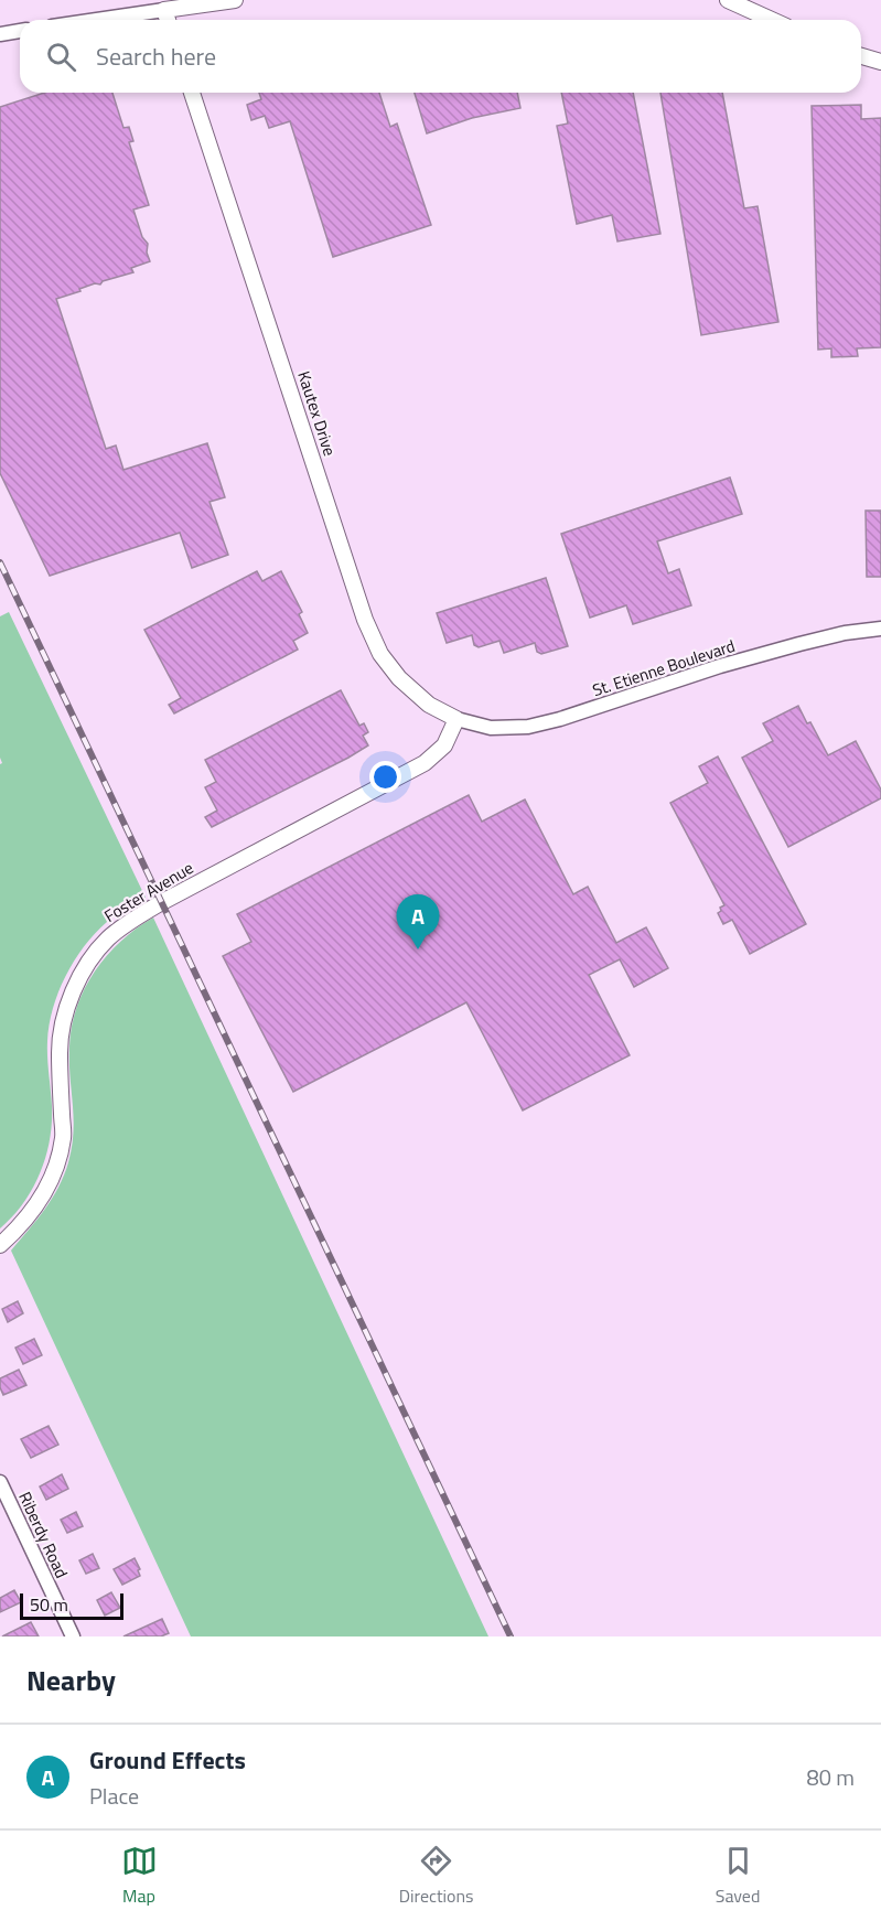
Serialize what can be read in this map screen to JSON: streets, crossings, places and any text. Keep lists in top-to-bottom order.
{
  "streets": {
    "street": [
      "Kautex Drive",
      "St. Etienne Boulevard",
      "Foster Avenue",
      "Riberdy Road"
    ]
  },
  "crossings": [
    ["Kautex Drive", "St. Etienne Boulevard"],
    ["Kautex Drive", "Foster Avenue"],
    ["St. Etienne Boulevard", "Foster Avenue"]
  ],
  "scale_bar": "50 m",
  "page": {
    "search": "Search here",
    "pins": "A",
    "scale": "50 m",
    "heading": "Nearby",
    "list": [
      {
        "mark": "A",
        "name": "Ground Effects",
        "note": "Place",
        "value": "80 m"
      }
    ],
    "nav": ["Map", "Directions", "Saved"]
  }
}
